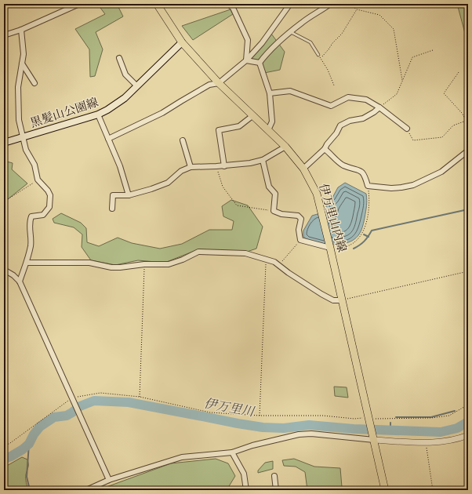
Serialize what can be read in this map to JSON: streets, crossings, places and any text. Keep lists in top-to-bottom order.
{
  "streets": {
    "main road": ["黒髪山公園線", "伊万里山内線"]
  },
  "crossings": [
    ["黒髪山公園線", "伊万里山内線"]
  ],
  "water": ["伊万里川"]
}
